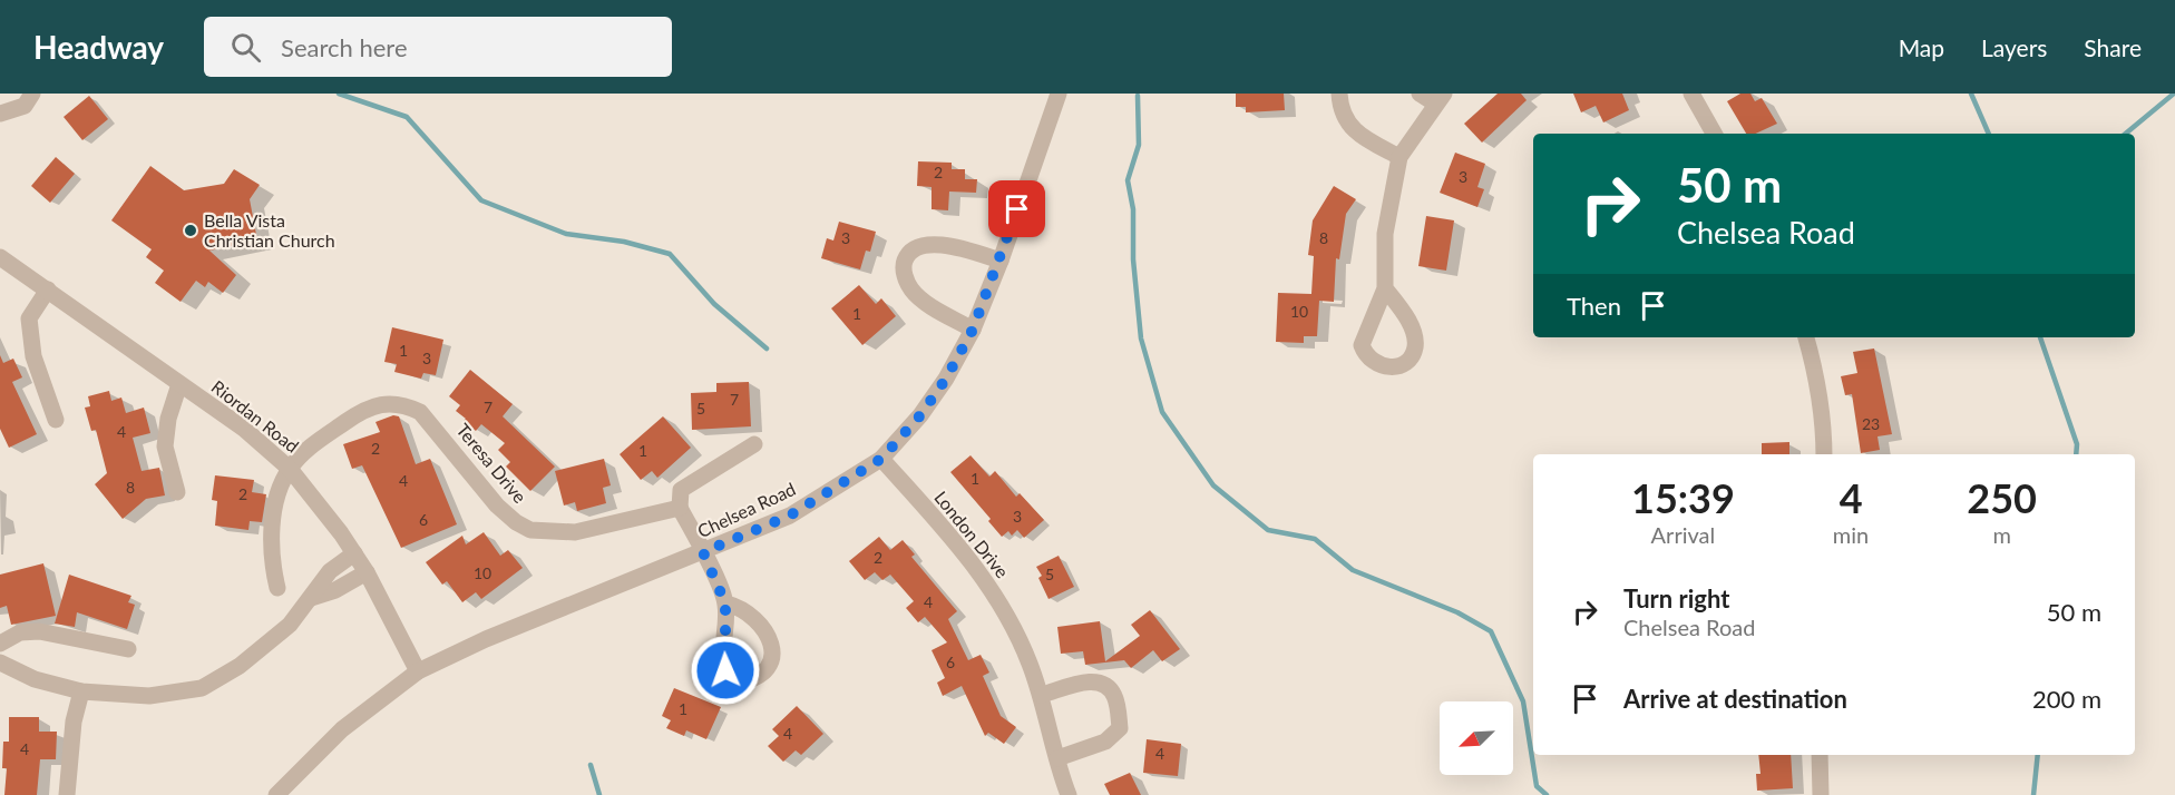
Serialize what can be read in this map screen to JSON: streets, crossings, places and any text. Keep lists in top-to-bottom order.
{
  "streets": {
    "street": [
      "Riordan Road",
      "Teresa Drive",
      "Chelsea Road",
      "London Drive"
    ]
  },
  "crossings": [
    ["Riordan Road", "Teresa Drive"],
    ["Riordan Road", "Chelsea Road"],
    ["Chelsea Road", "London Drive"]
  ],
  "places": ["Bella Vista Christian Church"],
  "house_numbers": [
    "2",
    "3",
    "3",
    "8",
    "10",
    "1",
    "1",
    "3",
    "7",
    "7",
    "5",
    "23",
    "4",
    "2",
    "1",
    "1",
    "4",
    "8",
    "2",
    "3",
    "6",
    "2",
    "10",
    "5",
    "4",
    "6",
    "1",
    "4",
    "4",
    "4"
  ],
  "north": "bottom left",
  "page": {
    "header": "Headway",
    "search": "Search here",
    "nav": ["Map", "Layers", "Share"],
    "turn": ["50 m", "Chelsea Road"],
    "then": "Then",
    "eta": [
      "15:39",
      "Arrival",
      "4",
      "min",
      "250",
      "m"
    ],
    "list": [
      {
        "name": "Turn right",
        "note": "Chelsea Road",
        "value": "50 m"
      },
      {
        "name": "Arrive at destination",
        "value": "200 m"
      }
    ]
  }
}
